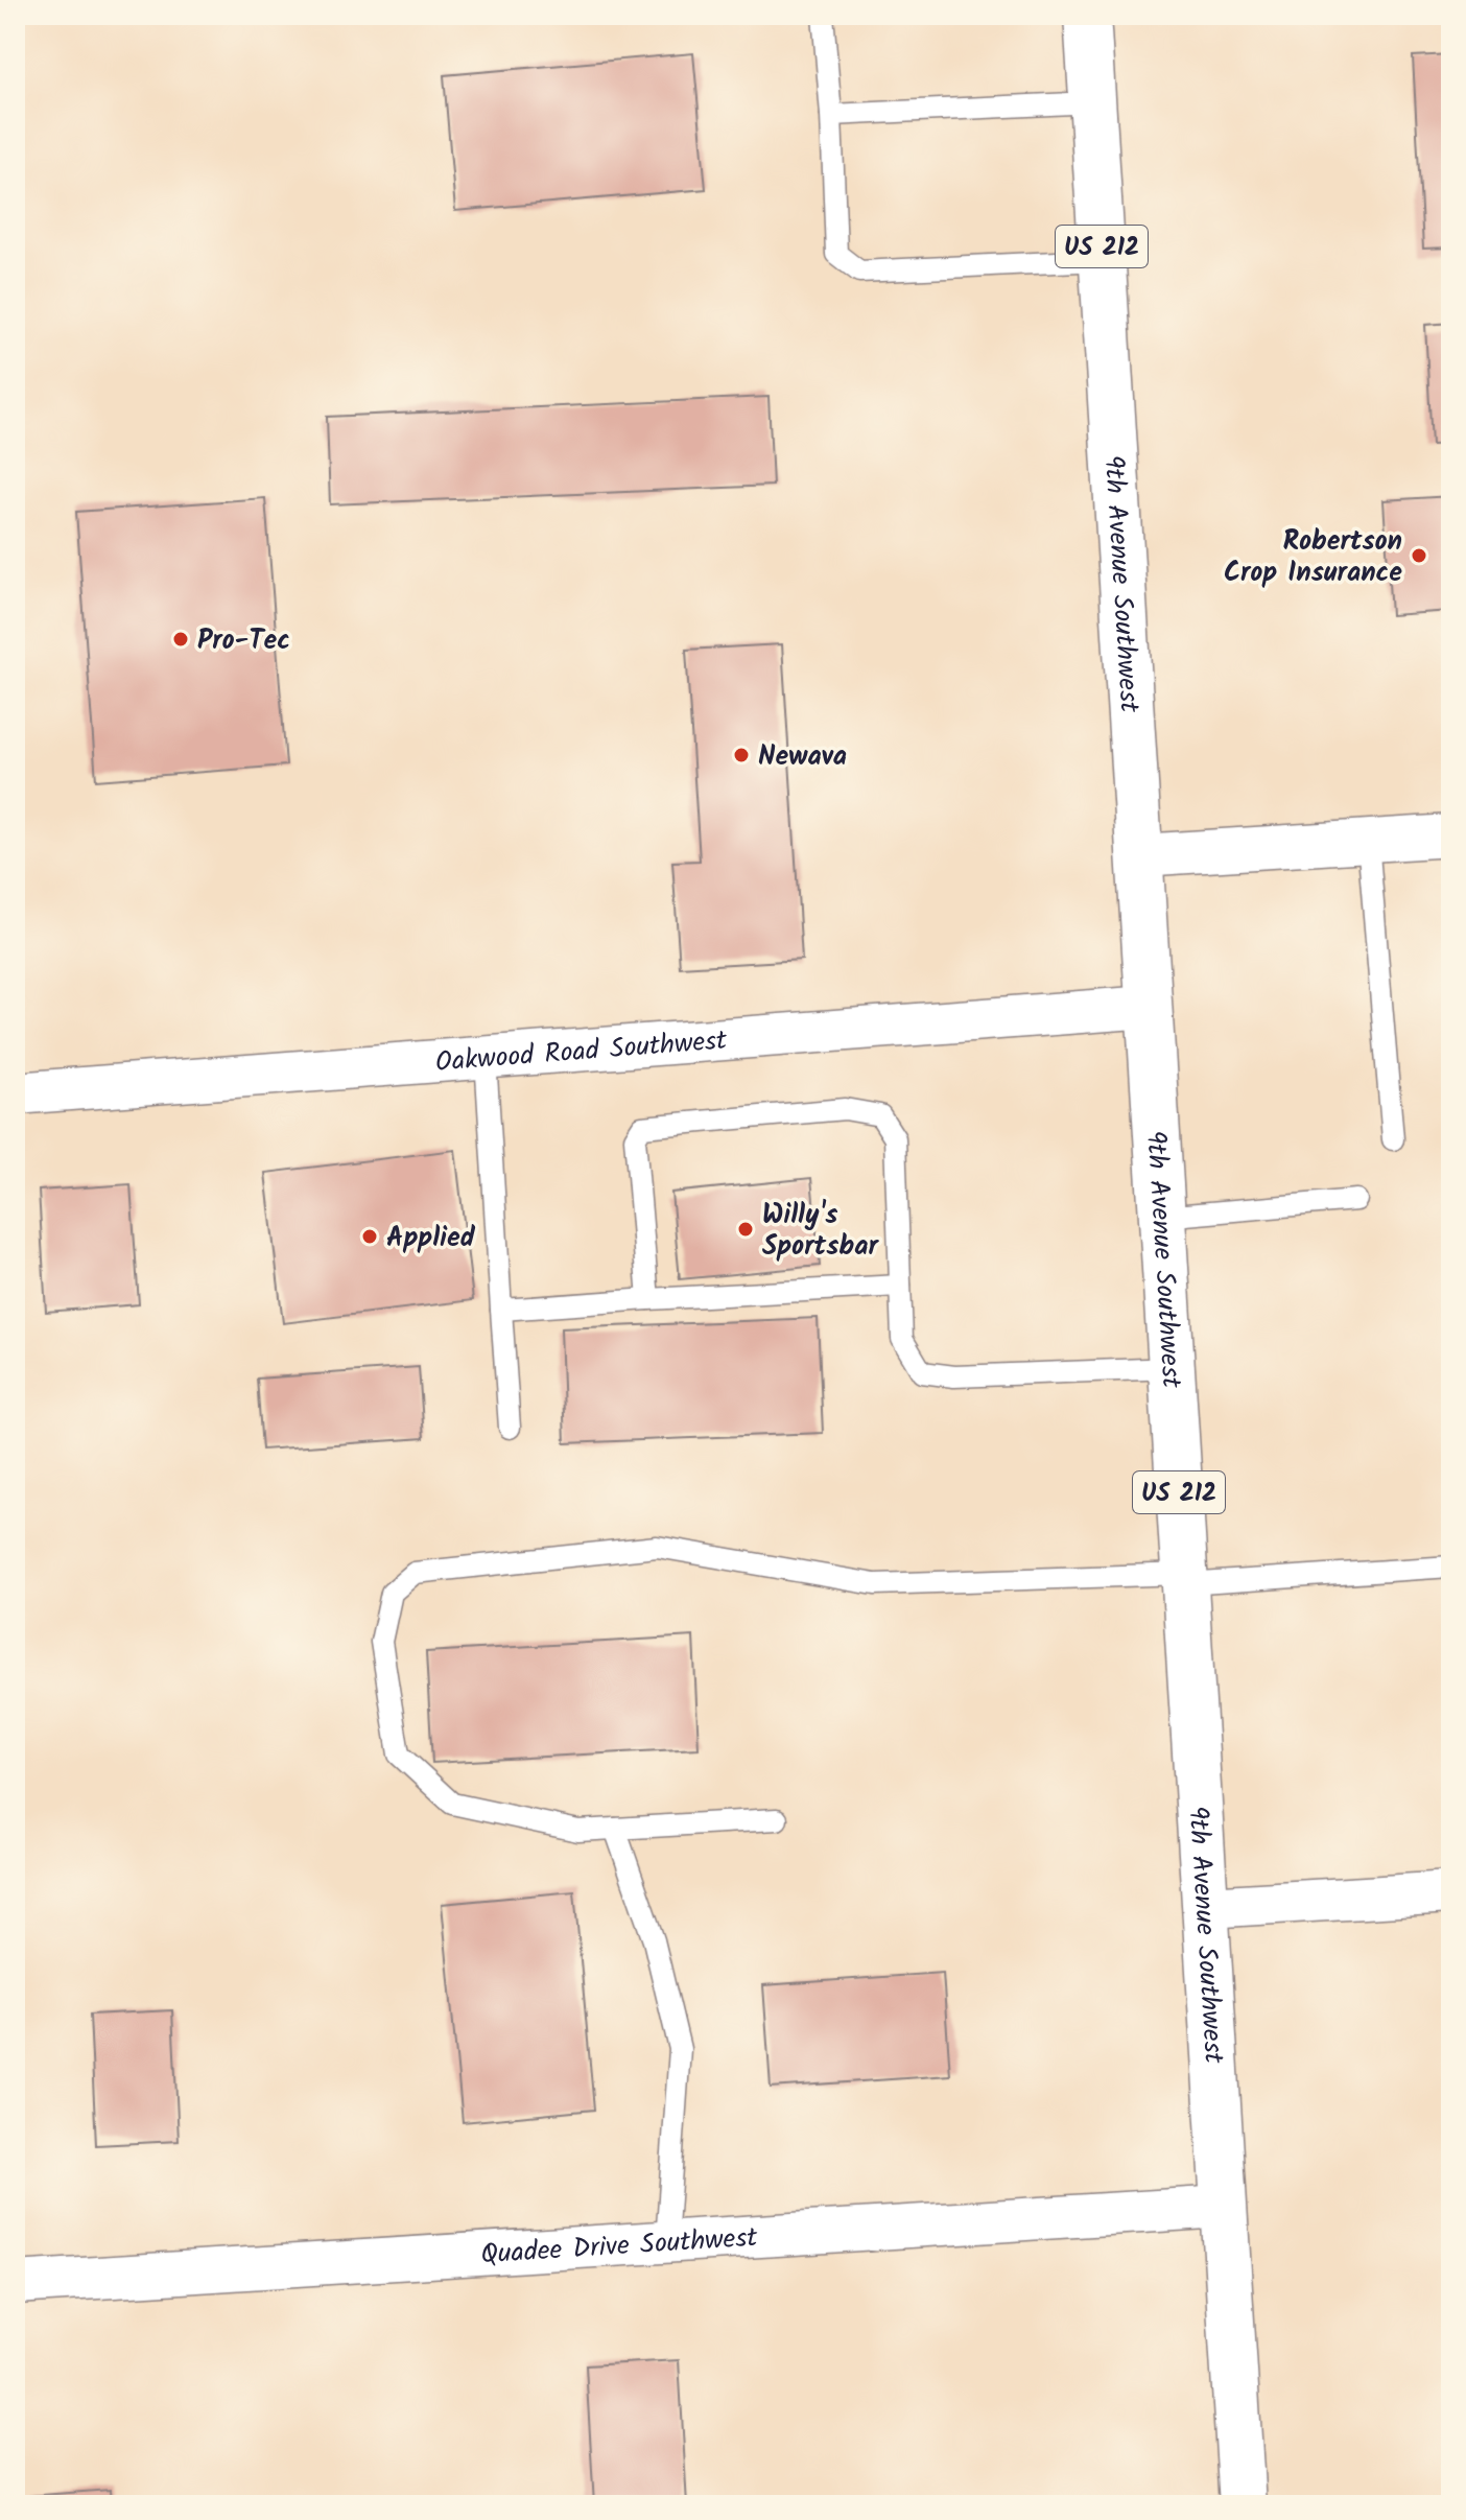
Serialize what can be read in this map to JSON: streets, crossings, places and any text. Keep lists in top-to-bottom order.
{
  "streets": {
    "main road": ["US 212", "9th Avenue Southwest"],
    "street": ["Oakwood Road Southwest", "Quadee Drive Southwest"]
  },
  "crossings": [
    ["9th Avenue Southwest", "Oakwood Road Southwest"],
    ["9th Avenue Southwest", "Quadee Drive Southwest"]
  ],
  "places": [
    "Robertson Crop Insurance",
    "Pro-Tec",
    "Newava",
    "Willy's Sportsbar",
    "Applied"
  ]
}
